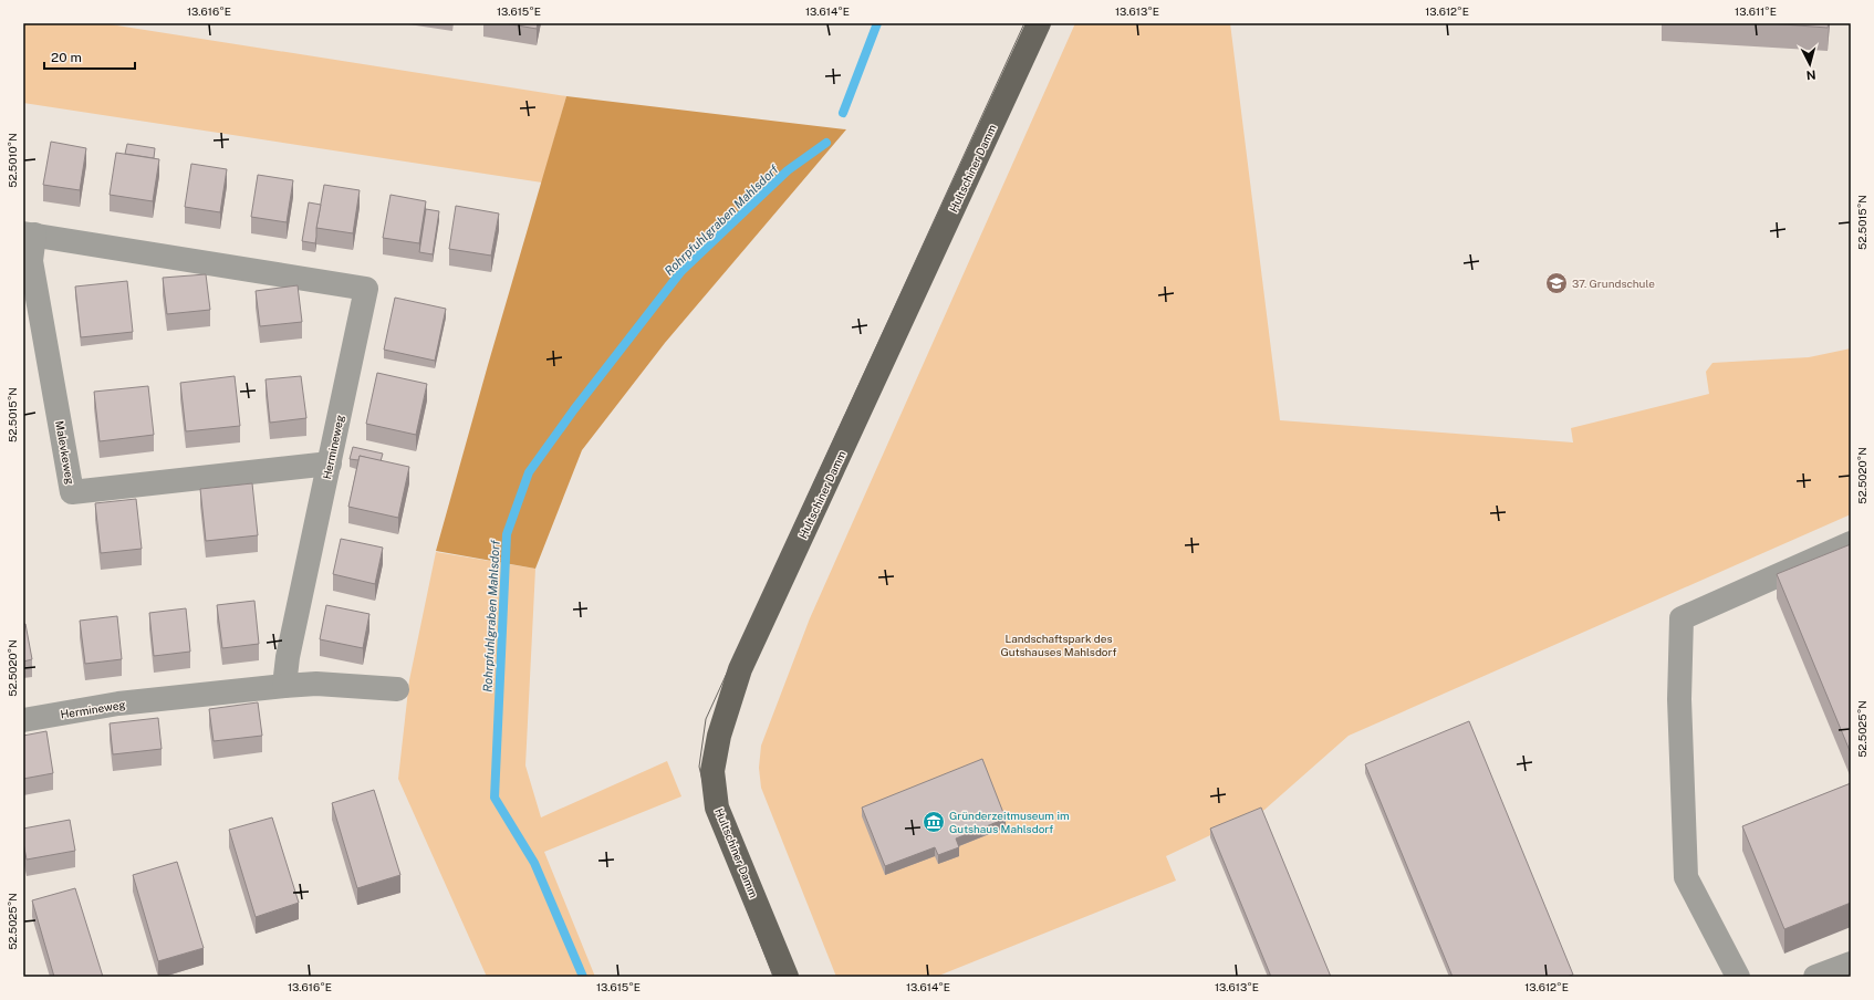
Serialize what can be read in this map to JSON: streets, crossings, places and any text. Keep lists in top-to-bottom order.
{
  "streets": {
    "main road": ["Hultschiner Damm"],
    "lane": ["Hermineweg", "Malevkeweg"]
  },
  "crossings": [
    ["Hermineweg", "Malevkeweg"]
  ],
  "water": ["Rohrpfuhlgraben Mahlsdorf"],
  "parks": ["Landschaftspark des Gutshauses Mahlsdorf"],
  "places": {
    "school or university": ["37. Grundschule"],
    "museum": ["Gründerzeitmuseum im Gutshaus Mahlsdorf"]
  },
  "scale_bar": "20 m",
  "north": "bottom",
  "coordinates": [
    "13.616°E",
    "13.615°E",
    "13.614°E",
    "13.613°E",
    "13.612°E",
    "13.611°E",
    "52.5010°N",
    "52.5015°N",
    "52.5020°N",
    "52.5025°N"
  ]
}
